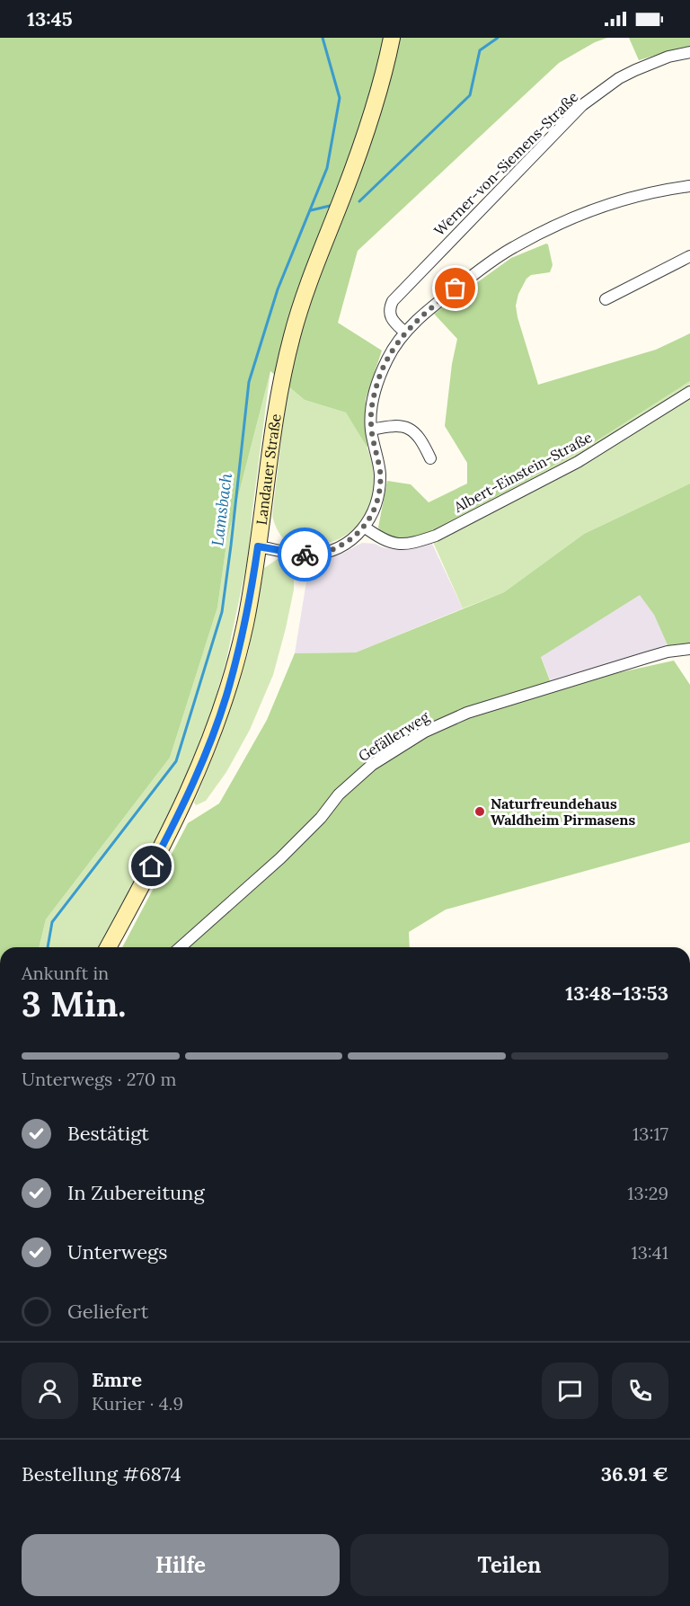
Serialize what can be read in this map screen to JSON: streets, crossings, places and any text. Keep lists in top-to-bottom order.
{
  "streets": {
    "main road": ["Landauer Straße"],
    "street": ["Werner-von-Siemens-Straße", "Albert-Einstein-Straße", "Gefällerweg"]
  },
  "water": ["Lamsbach"],
  "places": ["Naturfreundehaus Waldheim Pirmasens"],
  "page": {
    "status": "13:45",
    "heading": ["3 Min.", "Ankunft in", "13:48–13:53"],
    "panel": [
      "Emre",
      "Kurier · 4.9",
      "Bestellung #6874",
      "36.91 €"
    ],
    "bar": "Unterwegs · 270 m",
    "list": [
      ["Bestätigt", "13:17"],
      ["In Zubereitung", "13:29"],
      ["Unterwegs", "13:41"],
      "Geliefert"
    ],
    "buttons": ["Hilfe", "Teilen"]
  }
}
